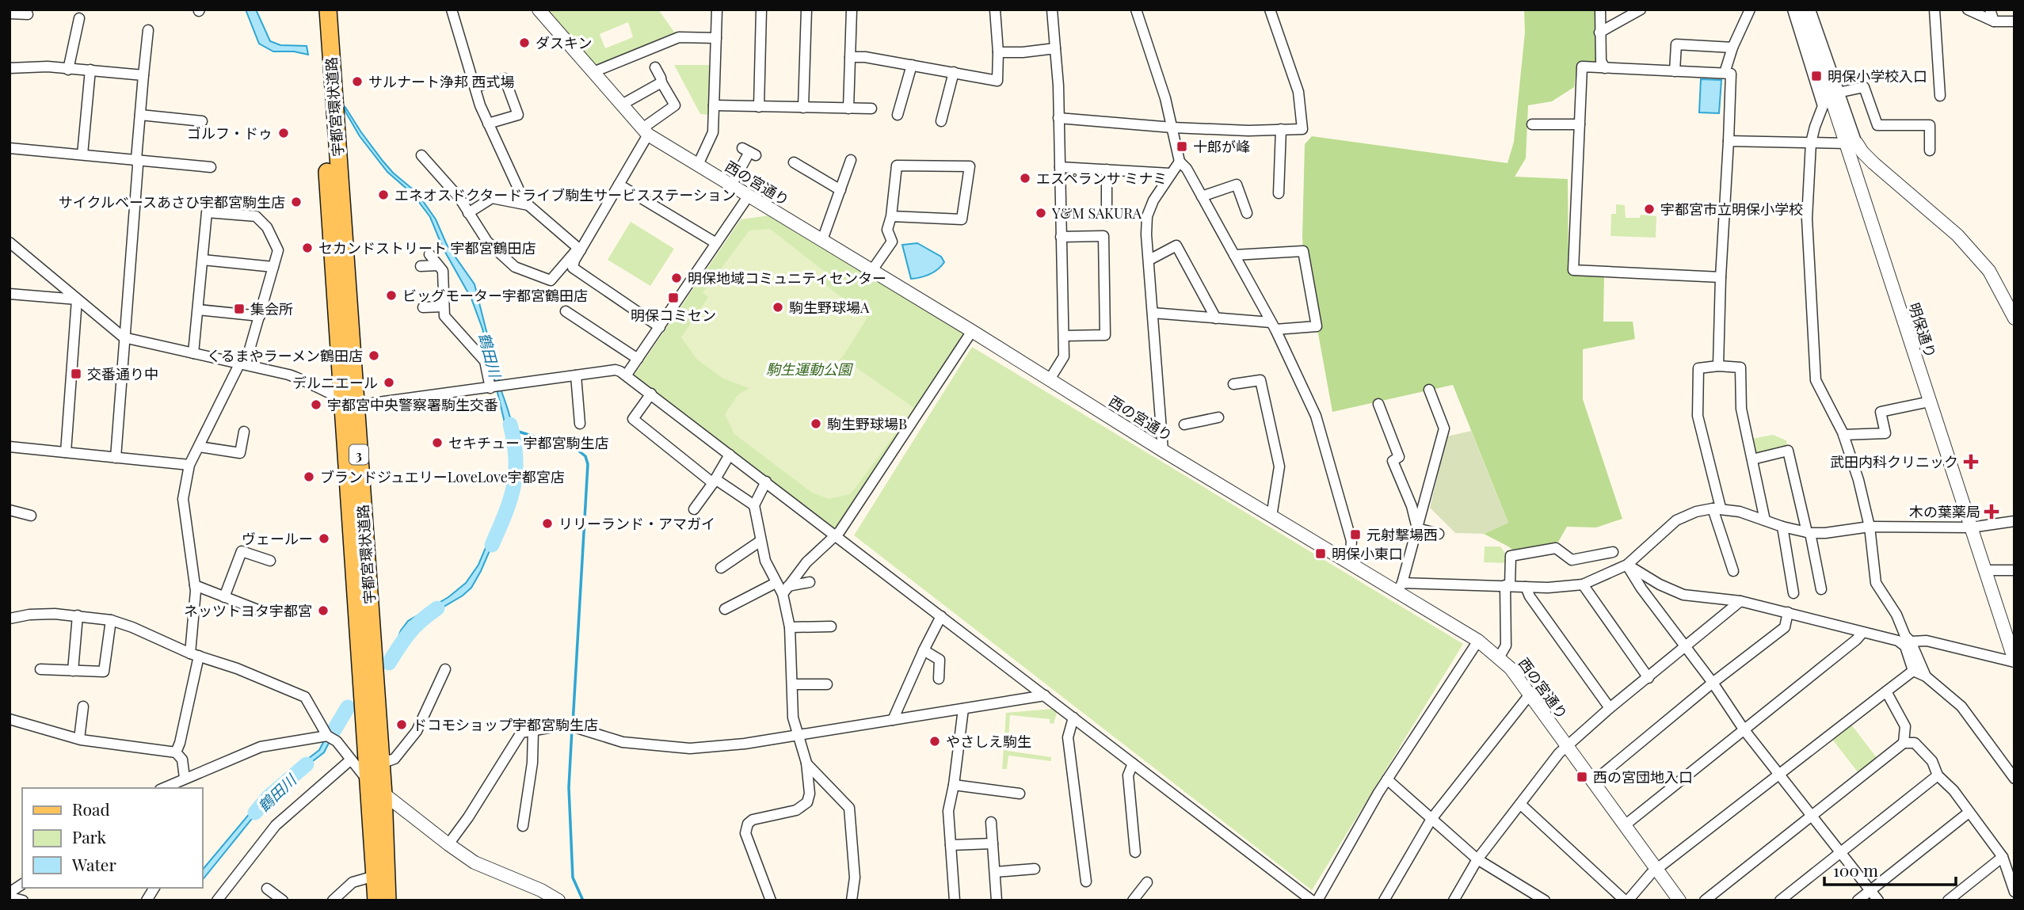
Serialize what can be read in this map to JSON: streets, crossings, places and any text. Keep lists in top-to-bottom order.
{
  "streets": {
    "main road": ["宇都宮環状道路", "3"],
    "street": ["西の宮通り", "明保通り"]
  },
  "water": ["鶴田川"],
  "parks": ["駒生運動公園"],
  "places": {
    "other": [
      "ダスキン",
      "サルナート浄邦 西式場",
      "ゴルフ・ドゥ",
      "エスペランサ ミナミ",
      "エネオスドクタードライブ駒生サービスステーション",
      "サイクルベースあさひ宇都宮駒生店",
      "宇都宮市立明保小学校",
      "Y&M SAKURA",
      "セカンドストリート 宇都宮鶴田店",
      "明保地域コミュニティセンター",
      "ビッグモーター宇都宮鶴田店",
      "駒生野球場A",
      "くるまやラーメン鶴田店",
      "デルニエール",
      "宇都宮中央警察署駒生交番",
      "駒生野球場B",
      "セキチュー 宇都宮駒生店",
      "ブランドジュエリーLoveLove宇都宮店",
      "リリーランド・アマガイ",
      "ヴェールー",
      "ネッツトヨタ宇都宮",
      "ドコモショップ宇都宮駒生店",
      "やさしえ駒生"
    ],
    "transit": [
      "明保小学校入口",
      "十郎が峰",
      "明保コミセン",
      "集会所",
      "交番通り中",
      "元射撃場西",
      "明保小東口",
      "西の宮団地入口"
    ],
    "health": ["武田内科クリニック", "木の葉薬局"]
  },
  "legend": ["Road", "Park", "Water"],
  "scale_bar": "100 m"
}
